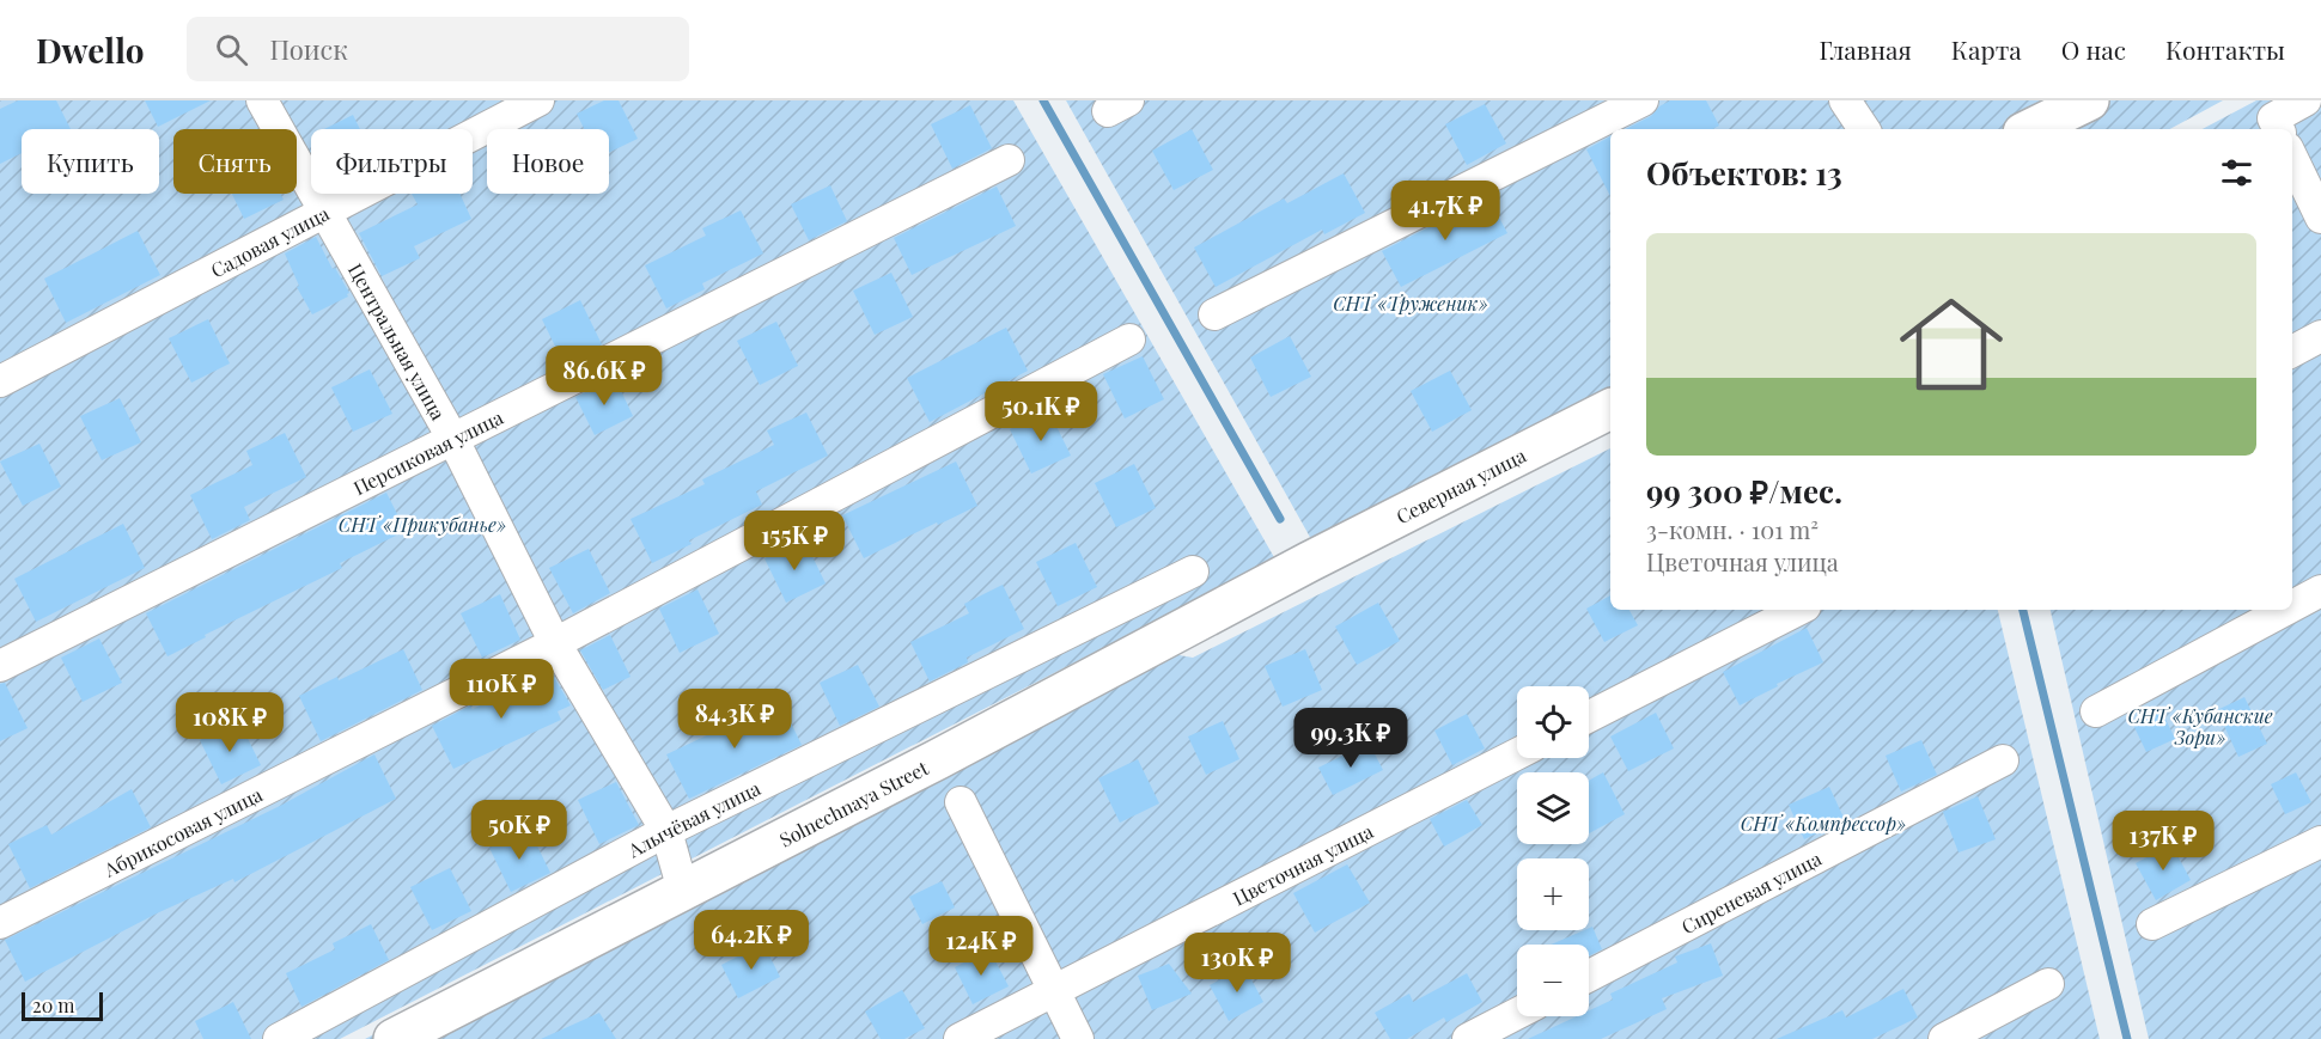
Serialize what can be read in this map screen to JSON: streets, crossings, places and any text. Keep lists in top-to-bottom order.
{
  "streets": {
    "street": [
      "Садовая улица",
      "Центральная улица",
      "Персиковая улица",
      "Северная улица",
      "Solnechnaya Street",
      "Алычёвая улица",
      "Абрикосовая улица",
      "Цветочная улица",
      "Сиреневая улица"
    ]
  },
  "crossings": [
    ["Садовая улица", "Центральная улица"],
    ["Центральная улица", "Персиковая улица"],
    ["Центральная улица", "Solnechnaya Street"],
    ["Центральная улица", "Алычёвая улица"],
    ["Центральная улица", "Абрикосовая улица"],
    ["Северная улица", "Solnechnaya Street"]
  ],
  "parks": [
    "СНТ «Труженик»",
    "СНТ «Прикубанье»",
    "СНТ «Кубанские Зори»",
    "СНТ «Компрессор»"
  ],
  "scale_bar": "20 m",
  "page": {
    "header": "Dwello",
    "search": "Поиск",
    "nav": [
      "Главная",
      "Карта",
      "О нас",
      "Контакты"
    ],
    "chip": [
      "Купить",
      "Снять",
      "Фильтры",
      "Новое"
    ],
    "heading": "Объектов: 13",
    "price": [
      "41.7K ₽",
      "86.6K ₽",
      "50.1K ₽",
      "155K ₽",
      "110K ₽",
      "84.3K ₽",
      "108K ₽",
      "99.3K ₽",
      "50K ₽",
      "137K ₽",
      "64.2K ₽",
      "124K ₽",
      "130K ₽"
    ],
    "list": [
      {
        "name": "99 300 ₽/мес.",
        "note": "3-комн. · 101 m² · Цветочная улица"
      }
    ],
    "map_buttons": ["+", "−"],
    "scale": "20 m"
  }
}
